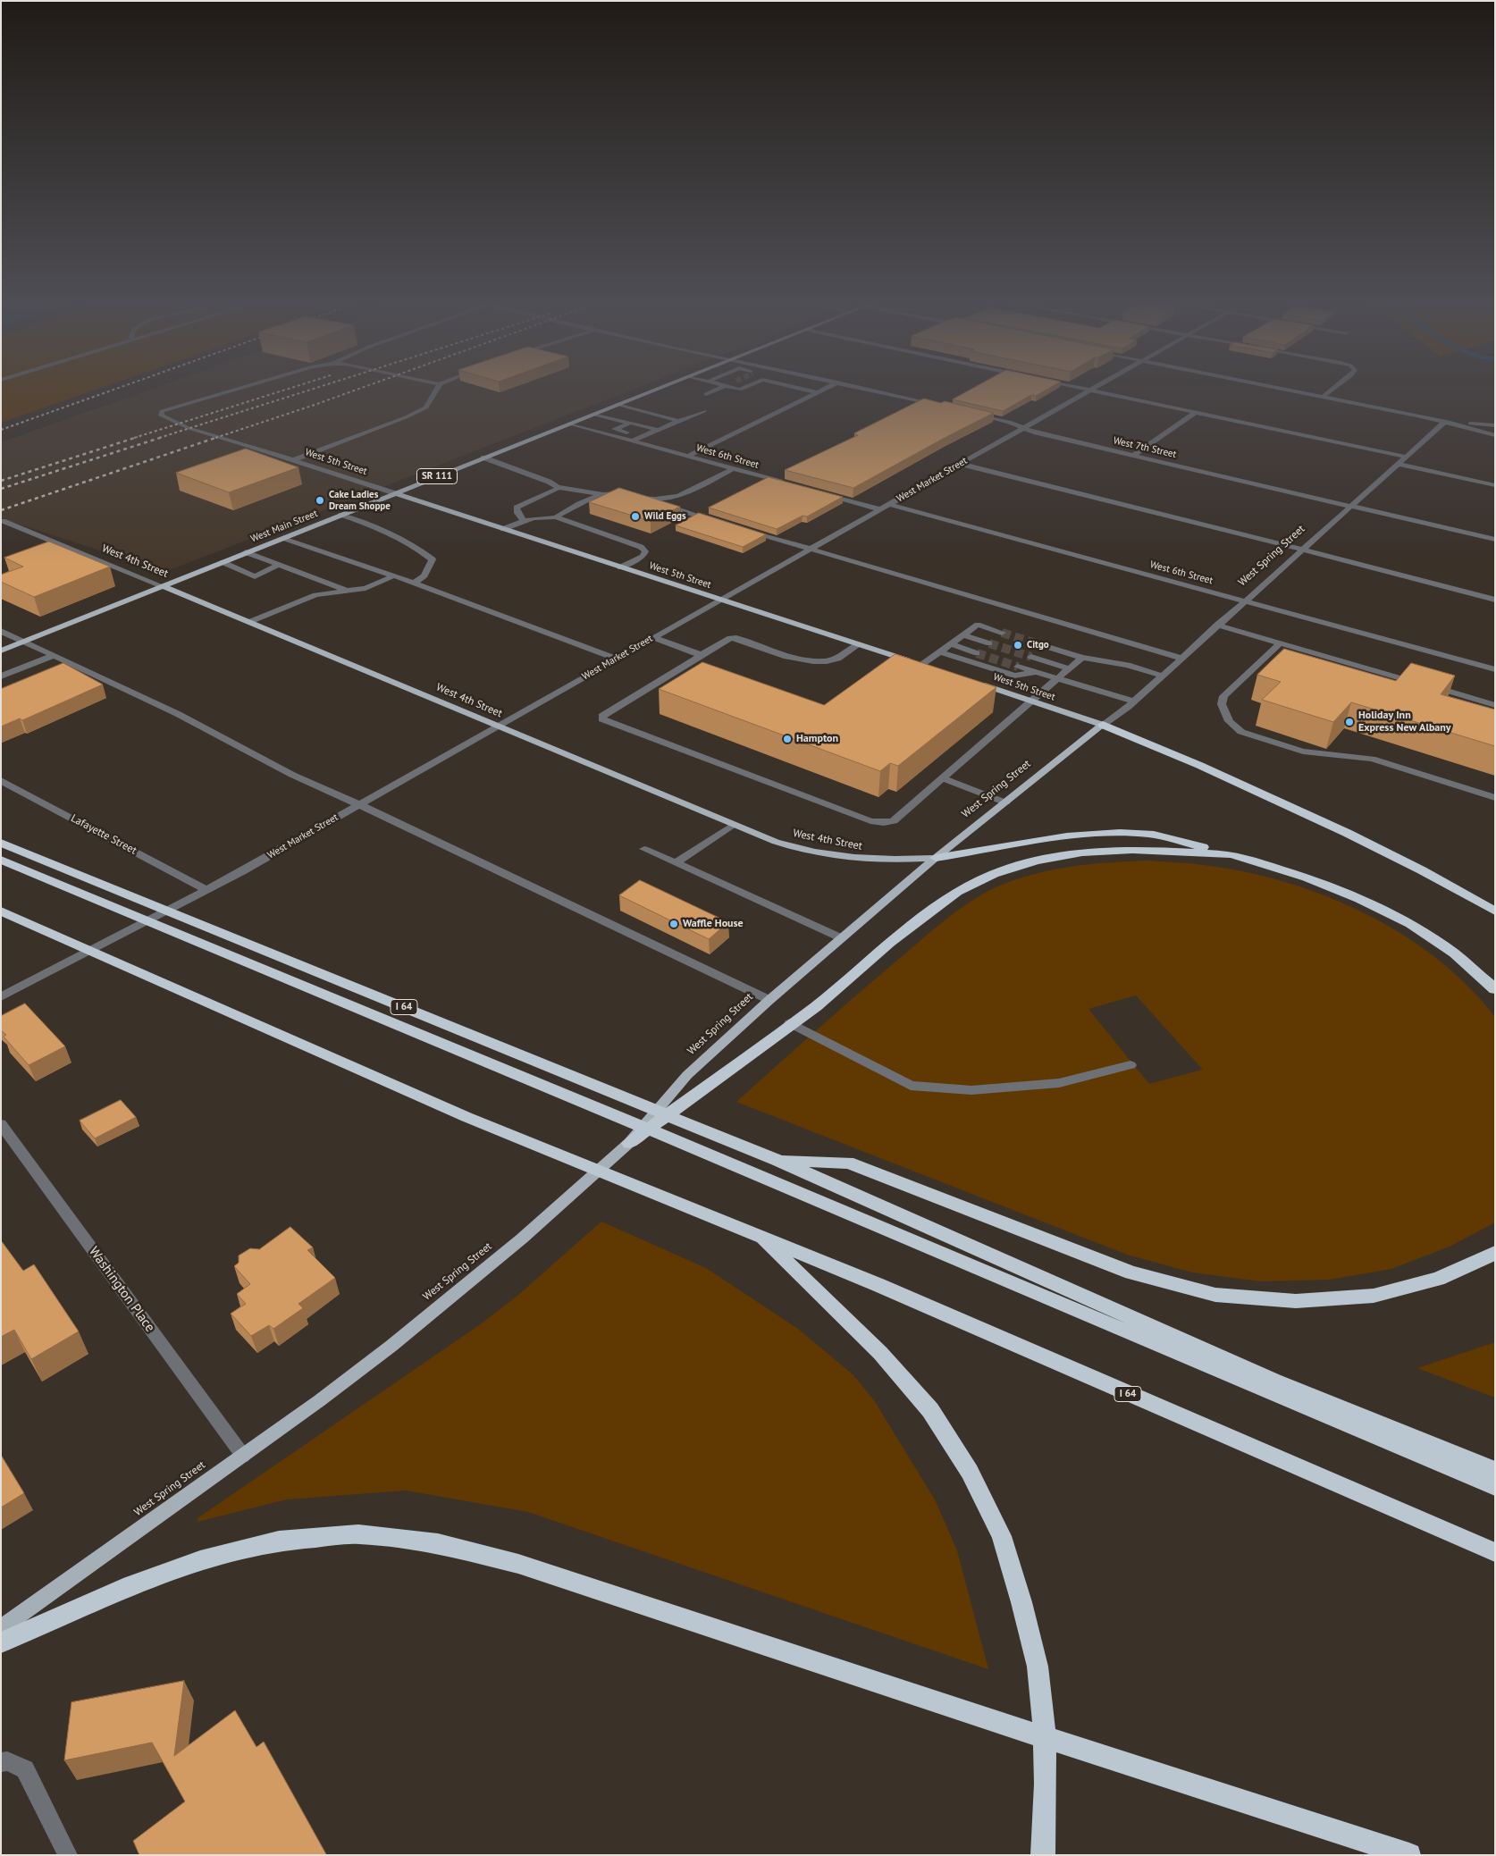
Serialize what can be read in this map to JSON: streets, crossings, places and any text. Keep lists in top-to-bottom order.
{
  "streets": {
    "highway": ["I 64"],
    "main road": [
      "West 5th Street",
      "SR 111",
      "West Main Street",
      "West Spring Street",
      "West 4th Street"
    ],
    "street": [
      "West 7th Street",
      "West 6th Street",
      "West Market Street",
      "Lafayette Street",
      "Washington Place"
    ]
  },
  "crossings": [
    ["West 7th Street", "West Market Street"],
    ["West 7th Street", "West Spring Street"],
    ["West 6th Street", "West Market Street"],
    ["West 6th Street", "West Main Street"],
    ["West 6th Street", "West Spring Street"],
    ["West 5th Street", "West Market Street"],
    ["West 5th Street", "West Main Street"],
    ["West 5th Street", "West Spring Street"],
    ["West Market Street", "West 4th Street"],
    ["West Market Street", "Lafayette Street"],
    ["West Main Street", "West 4th Street"],
    ["West Spring Street", "West 4th Street"],
    ["West Spring Street", "Washington Place"]
  ],
  "places": [
    "Cake Ladies Dream Shoppe",
    "Wild Eggs",
    "Citgo",
    "Holiday Inn Express New Albany",
    "Hampton",
    "Waffle House"
  ]
}
